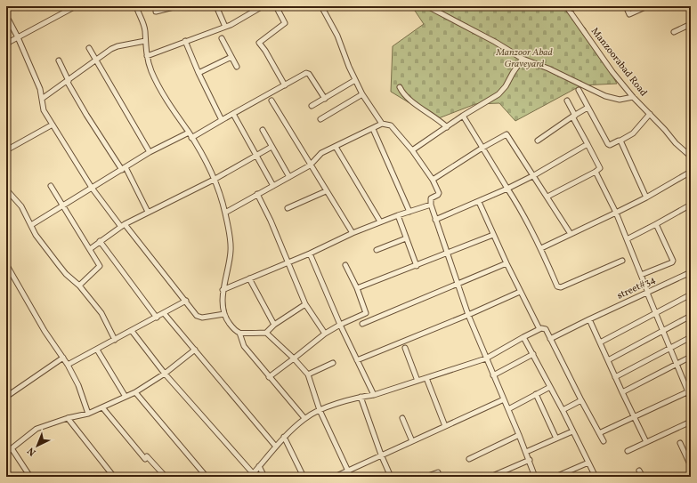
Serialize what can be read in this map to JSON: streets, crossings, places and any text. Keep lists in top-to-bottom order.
{
  "streets": {
    "street": ["Manzoorabad Road", "street#34"]
  },
  "parks": ["Manzoor Abad Graveyard"],
  "north": "bottom left"
}
